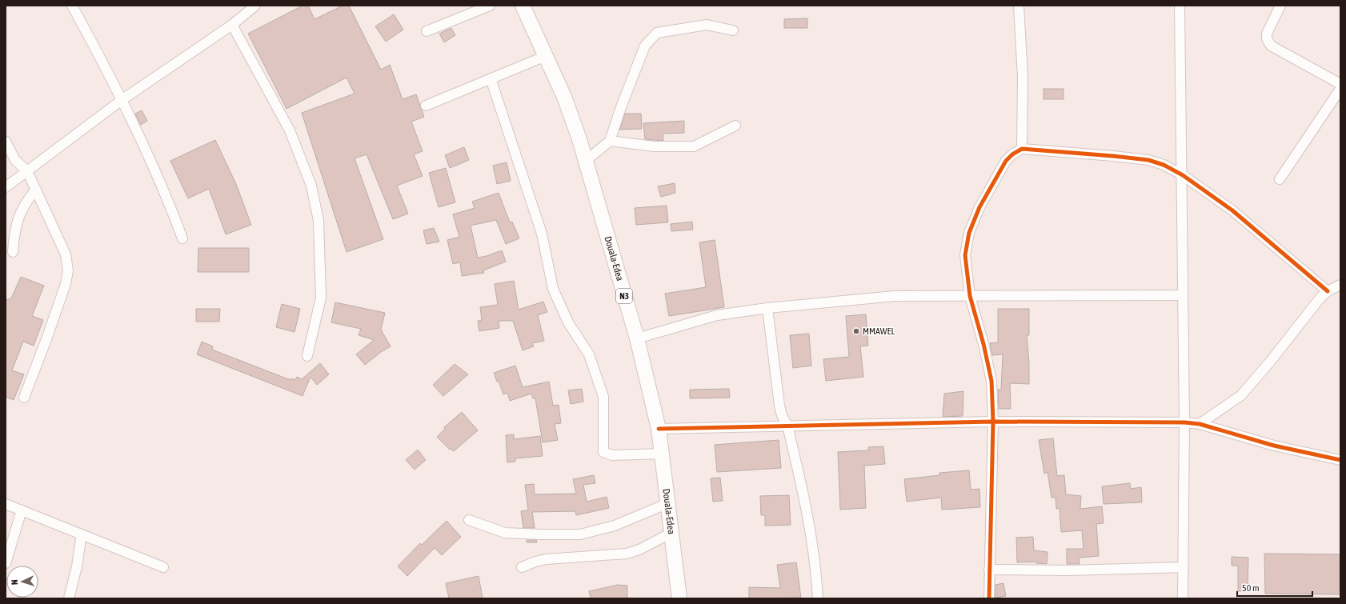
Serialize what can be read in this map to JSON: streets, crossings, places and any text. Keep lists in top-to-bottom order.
{
  "streets": {
    "highway": ["Douala-Edea", "N3"]
  },
  "places": ["MMAWEL"],
  "scale_bar": "50 m",
  "north": "left"
}
